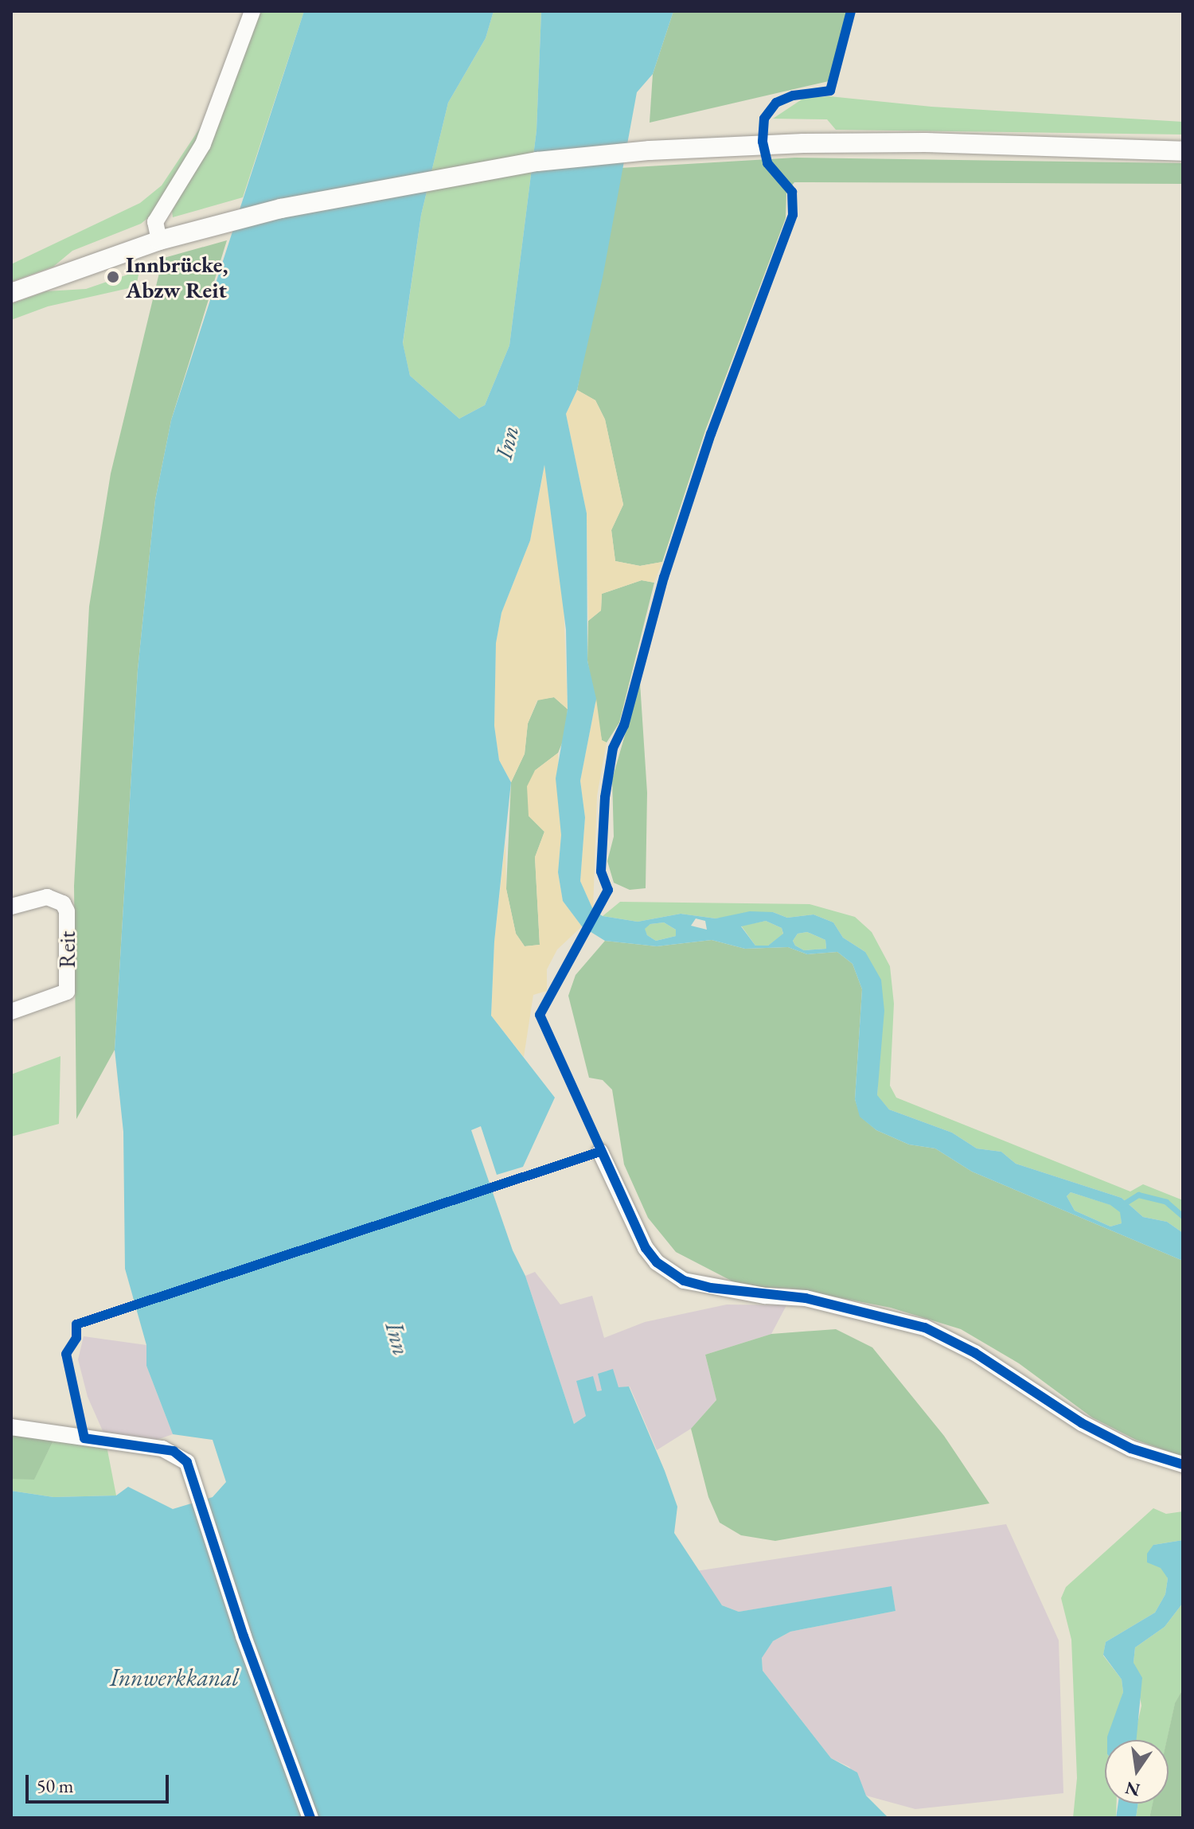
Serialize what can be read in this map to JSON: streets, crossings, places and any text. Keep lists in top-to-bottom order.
{
  "streets": {
    "street": ["Reit"]
  },
  "water": ["Inn", "Innwerkkanal"],
  "places": ["Innbrücke, Abzw Reit"],
  "scale_bar": "50 m",
  "north": "bottom"
}
